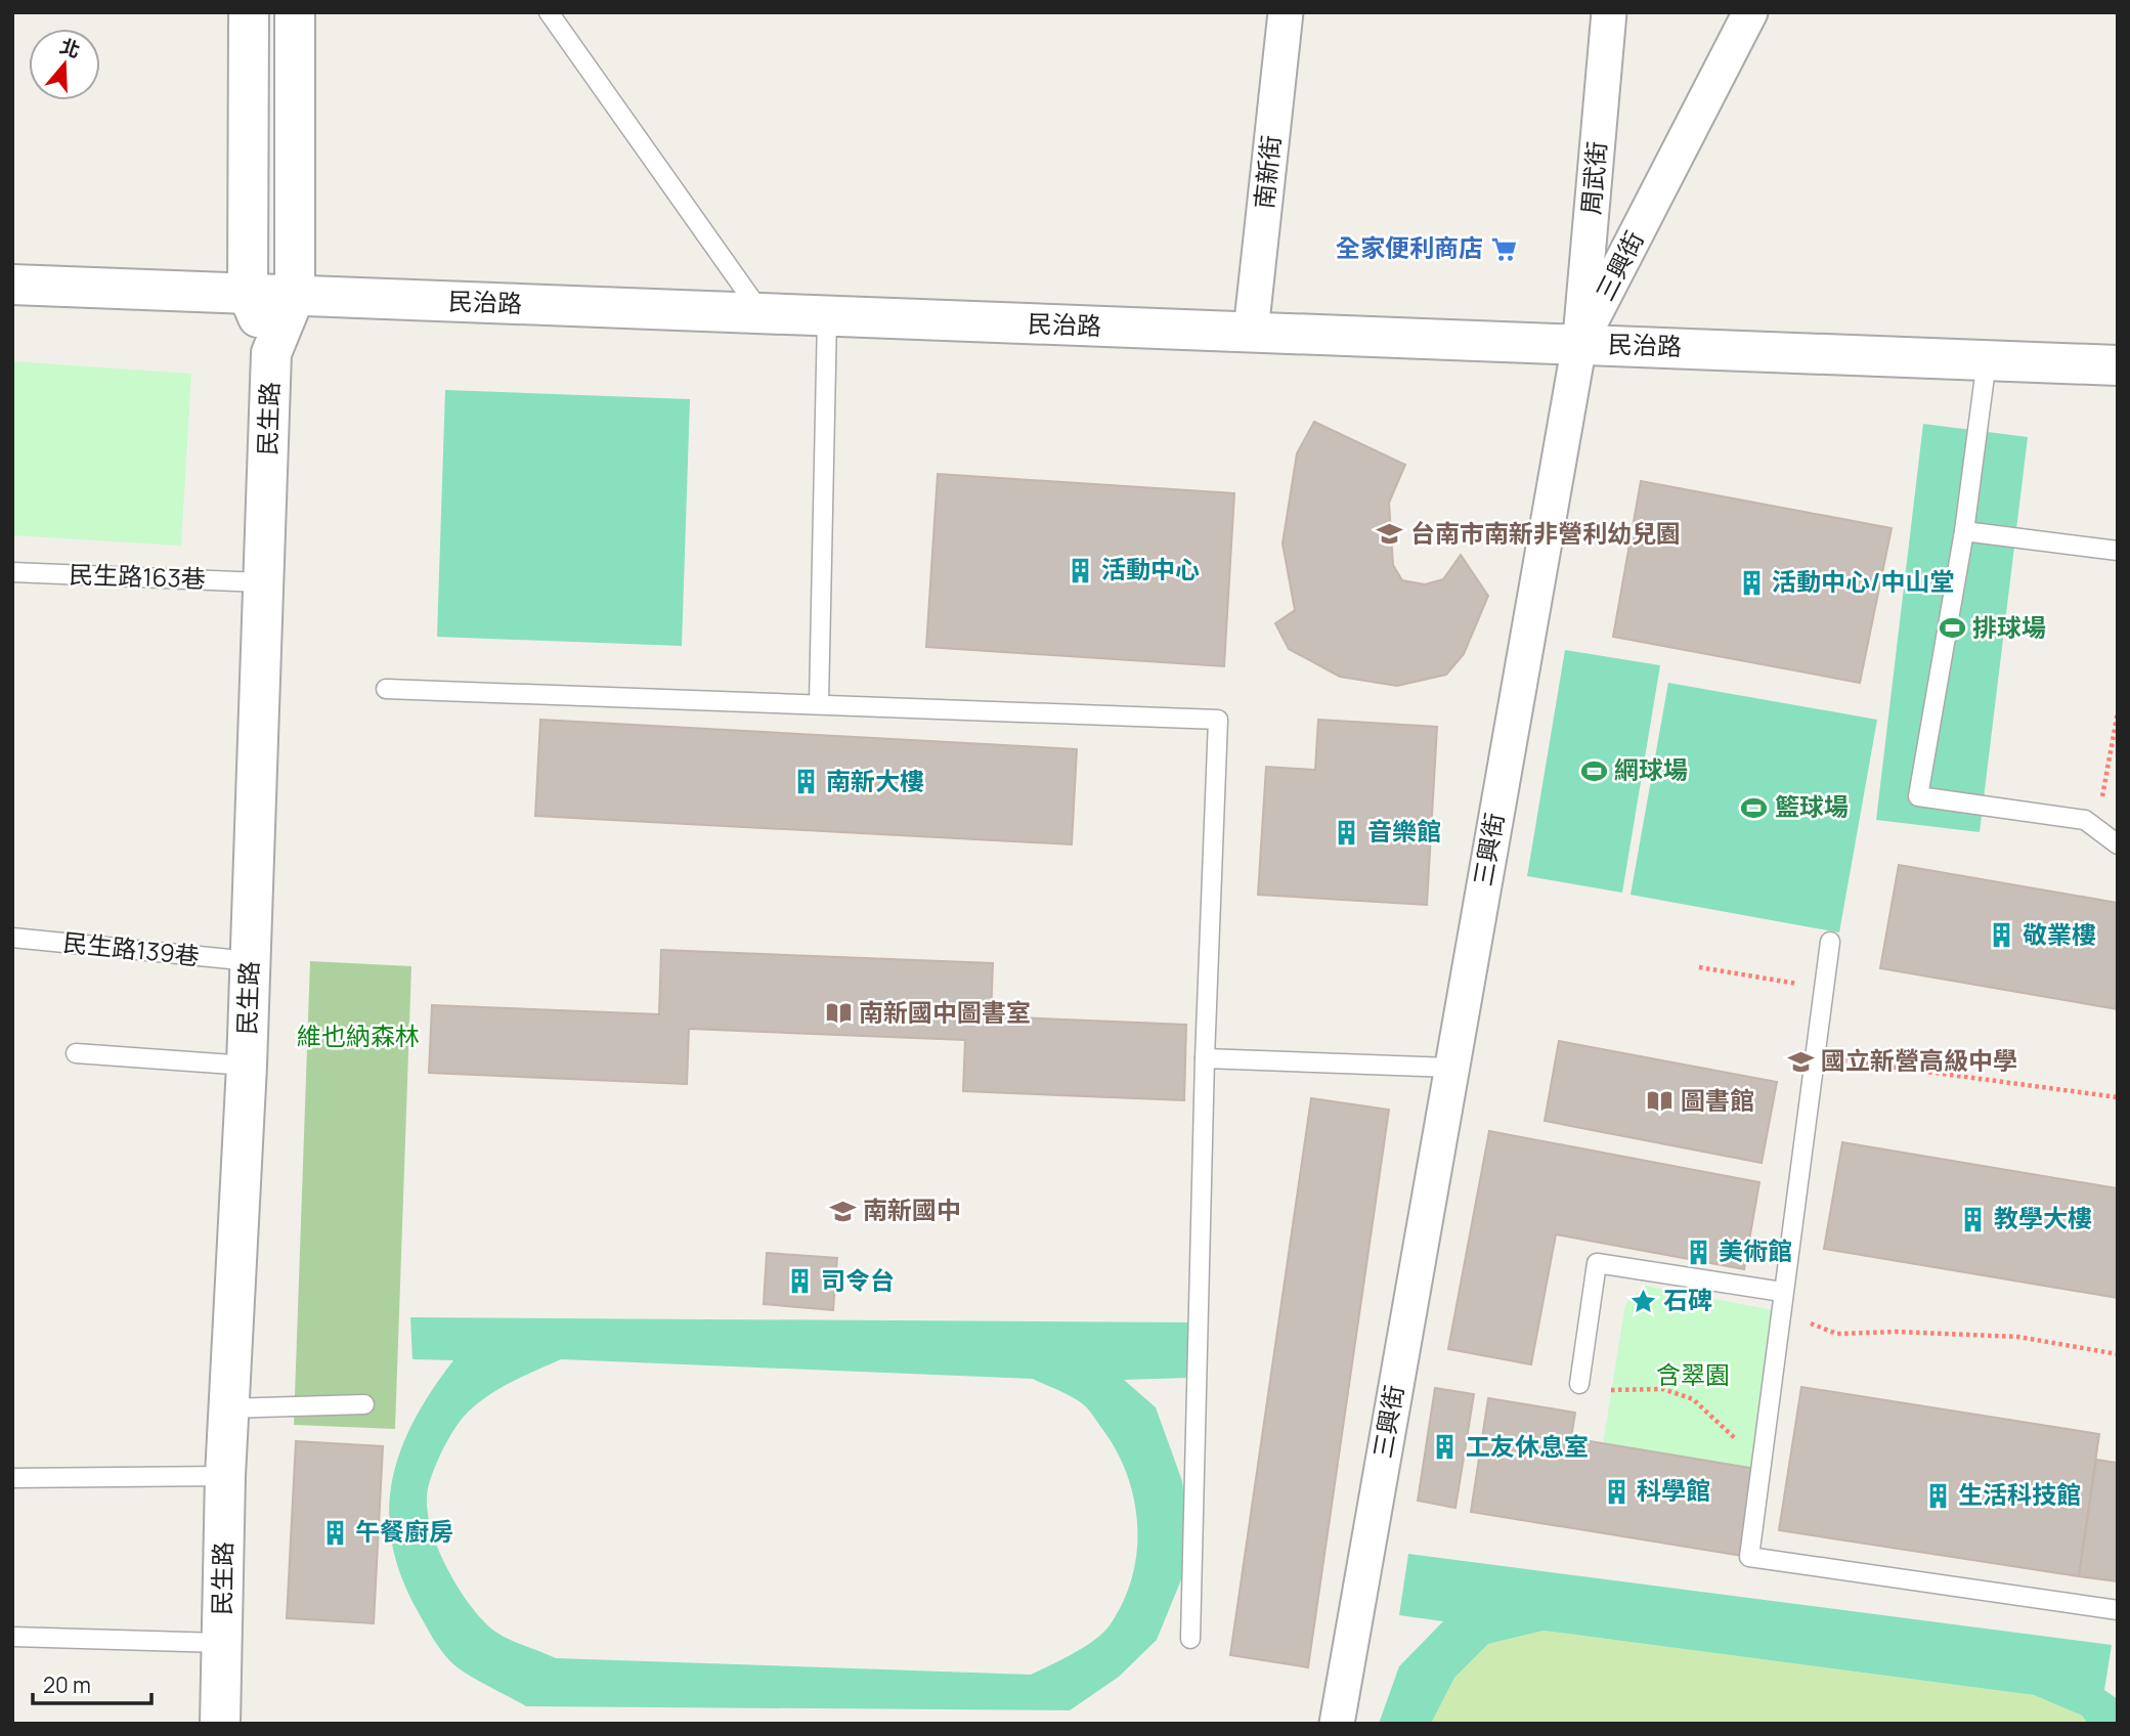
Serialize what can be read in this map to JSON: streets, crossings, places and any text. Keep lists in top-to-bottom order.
{
  "streets": {
    "street": [
      "南新街",
      "周武街",
      "三興街",
      "民治路",
      "民生路"
    ],
    "lane": ["民生路163巷", "民生路139巷"]
  },
  "crossings": [
    ["南新街", "民治路"],
    ["周武街", "三興街"],
    ["周武街", "民治路"],
    ["三興街", "民治路"],
    ["民治路", "民生路"],
    ["民生路", "民生路163巷"],
    ["民生路", "民生路139巷"]
  ],
  "parks": ["維也納森林", "含翠園"],
  "places": {
    "supermarket": ["全家便利商店"],
    "school or university": ["台南市南新非營利幼兒園", "國立新營高級中學", "南新國中"],
    "building": [
      "活動中心",
      "活動中心/中山堂",
      "南新大樓",
      "音樂館",
      "敬業樓",
      "教學大樓",
      "美術館",
      "司令台",
      "工友休息室",
      "科學館",
      "生活科技館",
      "午餐廚房"
    ],
    "sports": ["排球場", "網球場", "籃球場"],
    "library": ["南新國中圖書室", "圖書館"],
    "place": ["石碑"]
  },
  "scale_bar": "20 m",
  "north": "top"
}
